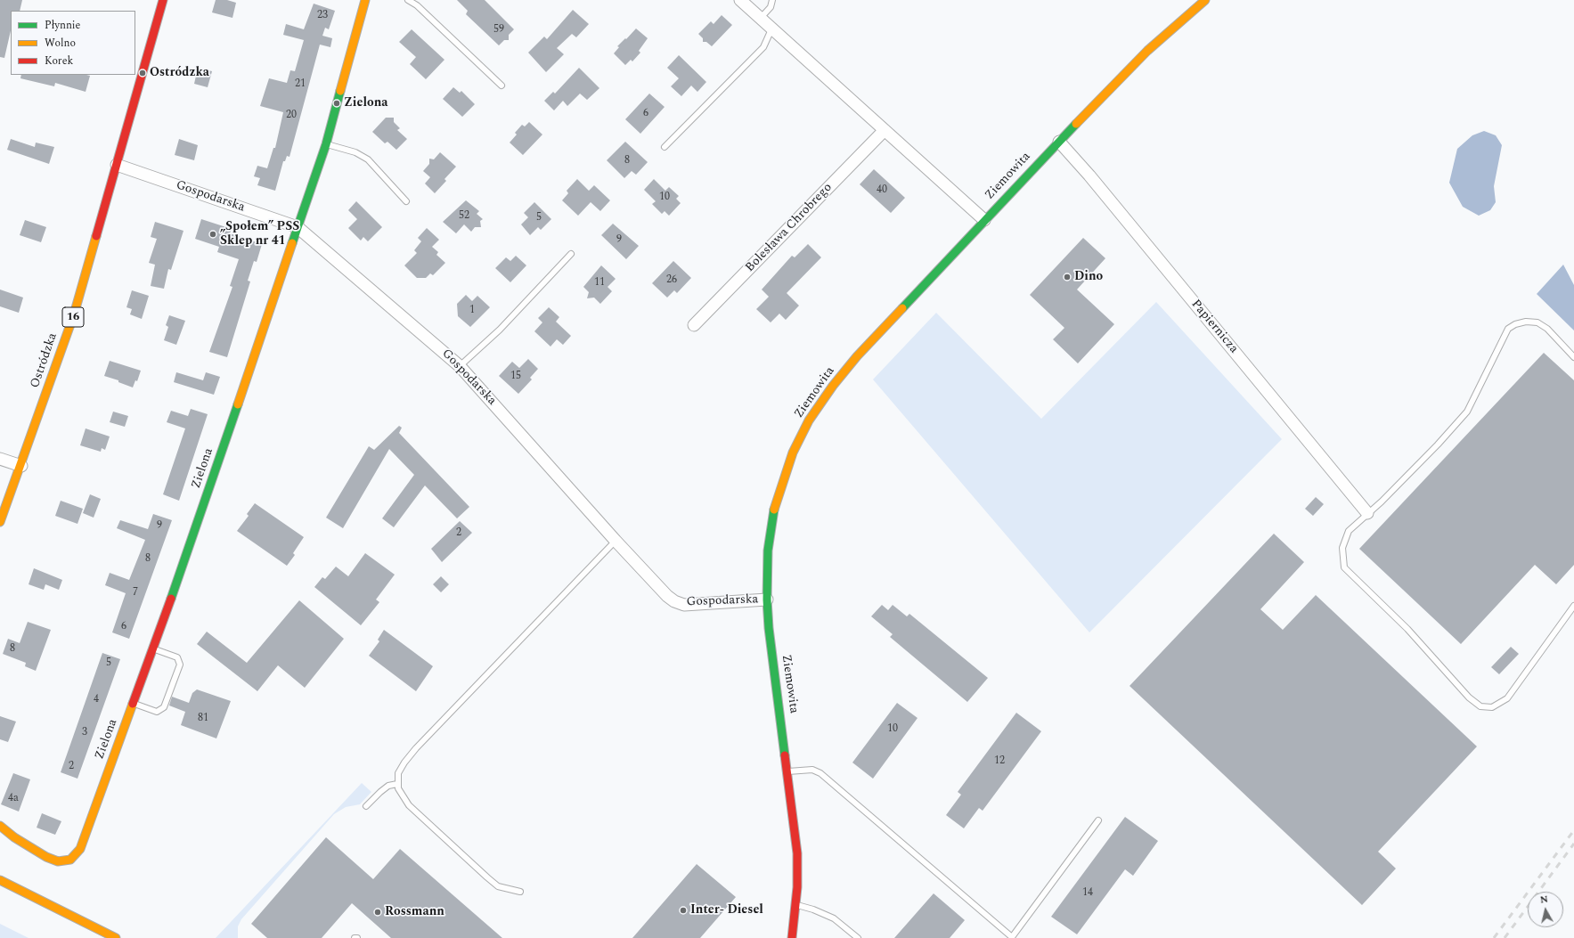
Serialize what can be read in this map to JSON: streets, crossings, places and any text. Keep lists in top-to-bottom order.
{
  "streets": {
    "street": [
      "Ziemowita",
      "Gospodarska",
      "Bolesława Chrobrego",
      "16",
      "Papiernicza",
      "Ostródzka",
      "Zielona"
    ]
  },
  "crossings": [
    ["Ziemowita", "Gospodarska"],
    ["Ziemowita", "Papiernicza"],
    ["Gospodarska", "Ostródzka"],
    ["Gospodarska", "Zielona"]
  ],
  "places": [
    "Ostródzka",
    "Zielona",
    "„Społem” PSS Sklep nr 41",
    "Dino",
    "Inter- Diesel",
    "Rossmann"
  ],
  "house_numbers": [
    "23",
    "59",
    "21",
    "6",
    "20",
    "8",
    "40",
    "10",
    "52",
    "5",
    "9",
    "26",
    "11",
    "1",
    "15",
    "9",
    "2",
    "8",
    "7",
    "6",
    "8",
    "5",
    "4",
    "81",
    "10",
    "3",
    "12",
    "2",
    "4a",
    "14"
  ],
  "legend": ["Płynnie", "Wolno", "Korek"],
  "north": "top"
}
